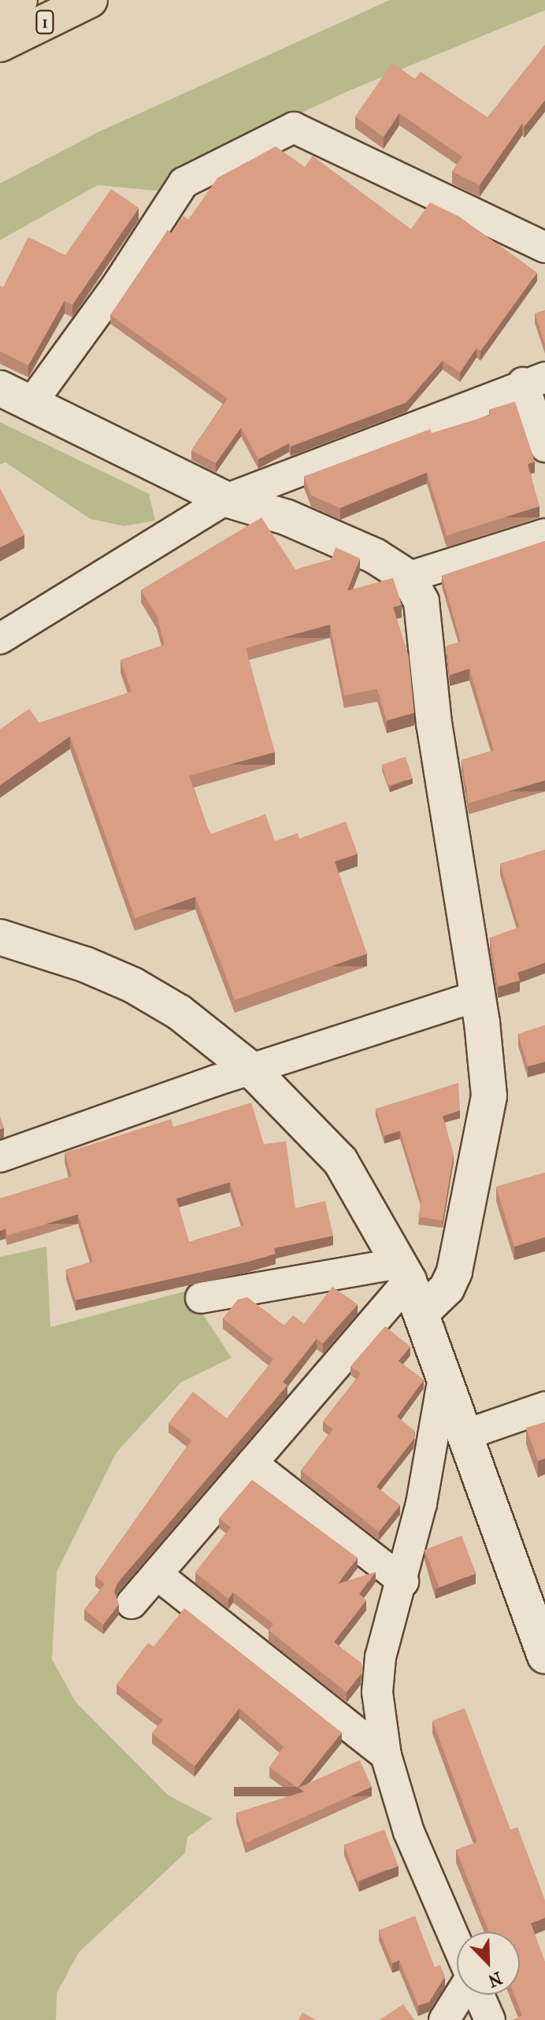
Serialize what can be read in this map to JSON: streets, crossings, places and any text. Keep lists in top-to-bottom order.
{
  "streets": {
    "highway": ["1"]
  },
  "north": "bottom right"
}
